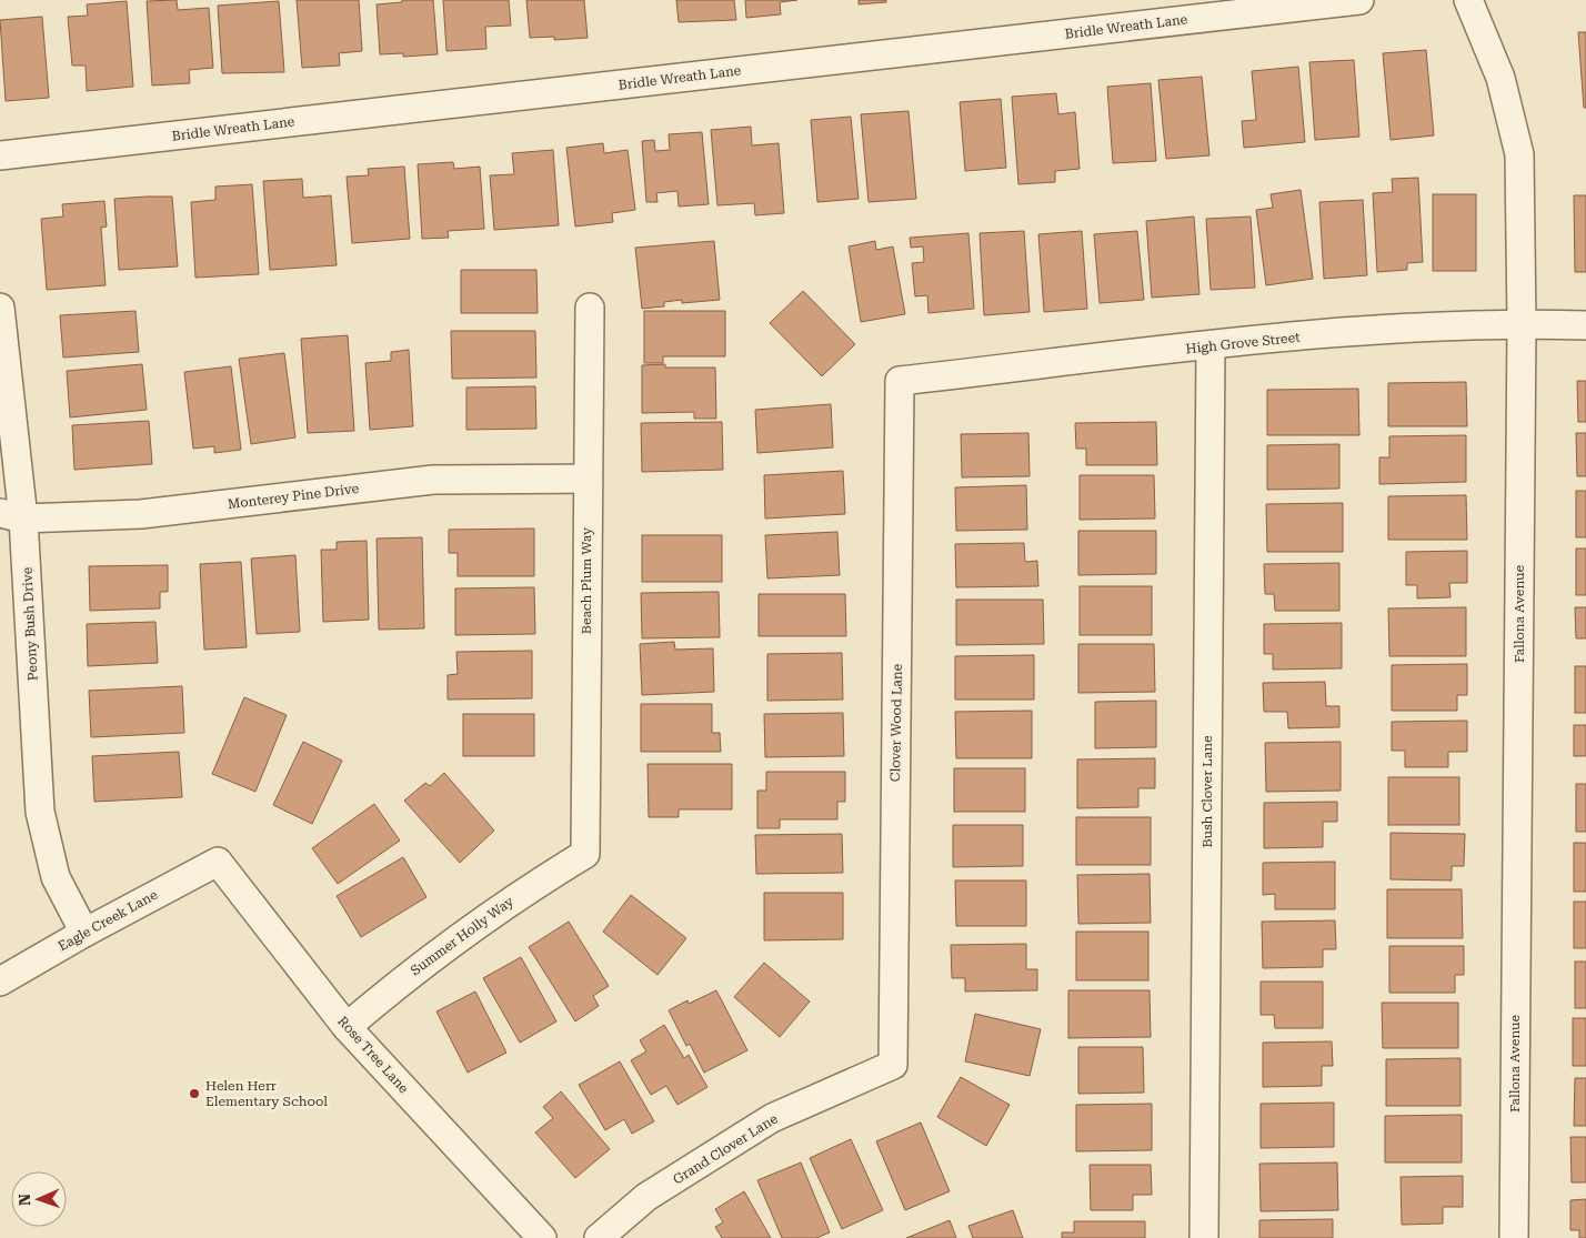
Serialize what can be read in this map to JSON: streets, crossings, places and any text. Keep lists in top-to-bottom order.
{
  "streets": {
    "street": [
      "Bridle Wreath Lane",
      "High Grove Street",
      "Monterey Pine Drive",
      "Beach Plum Way",
      "Fallona Avenue",
      "Peony Bush Drive",
      "Clover Wood Lane",
      "Bush Clover Lane",
      "Eagle Creek Lane",
      "Summer Holly Way",
      "Rose Tree Lane",
      "Grand Clover Lane"
    ]
  },
  "crossings": [
    ["High Grove Street", "Fallona Avenue"],
    ["High Grove Street", "Clover Wood Lane"],
    ["High Grove Street", "Bush Clover Lane"],
    ["Monterey Pine Drive", "Beach Plum Way"],
    ["Monterey Pine Drive", "Peony Bush Drive"],
    ["Beach Plum Way", "Summer Holly Way"],
    ["Peony Bush Drive", "Eagle Creek Lane"],
    ["Clover Wood Lane", "Grand Clover Lane"],
    ["Eagle Creek Lane", "Rose Tree Lane"],
    ["Summer Holly Way", "Rose Tree Lane"]
  ],
  "places": ["Helen Herr Elementary School"],
  "north": "left"
}
